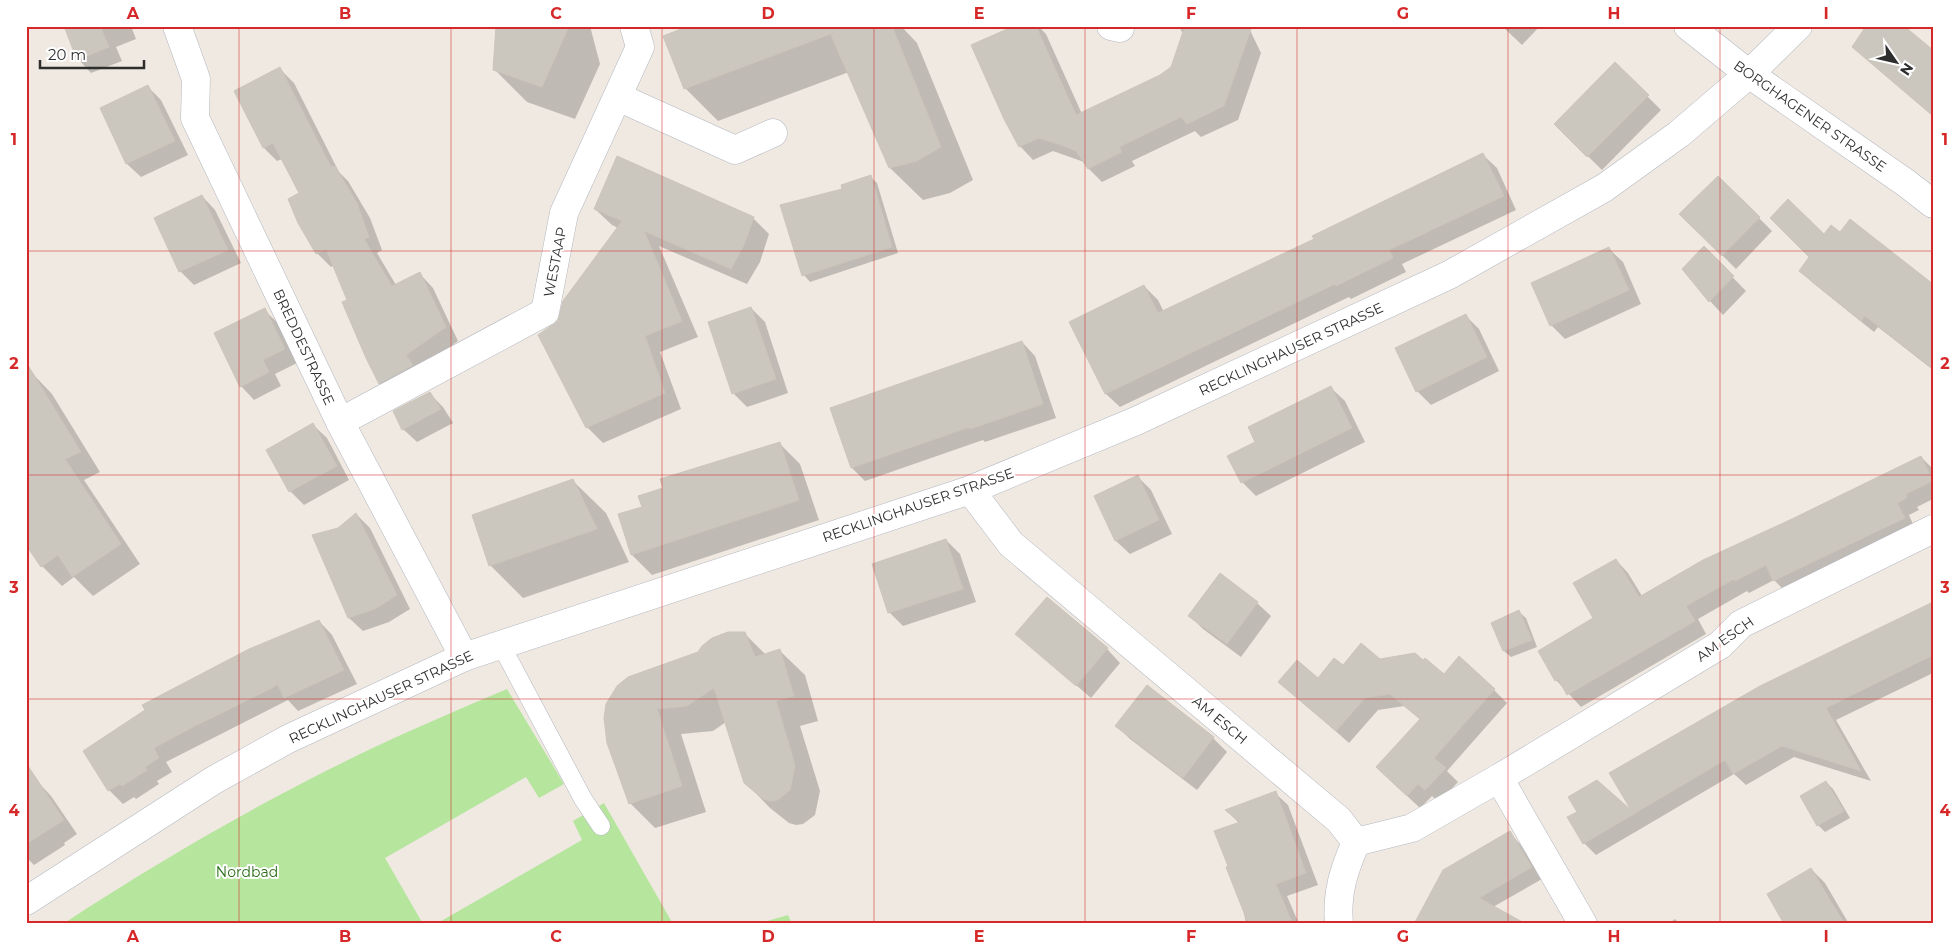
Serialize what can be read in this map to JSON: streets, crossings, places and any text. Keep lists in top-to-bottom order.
{
  "streets": {
    "street": [
      "BORGHAGENER STRASSE",
      "WESTAAP",
      "BREDDESTRASSE",
      "RECKLINGHAUSER STRASSE",
      "AM ESCH"
    ]
  },
  "crossings": [
    ["BORGHAGENER STRASSE", "RECKLINGHAUSER STRASSE"],
    ["WESTAAP", "BREDDESTRASSE"],
    ["BREDDESTRASSE", "RECKLINGHAUSER STRASSE"],
    ["RECKLINGHAUSER STRASSE", "AM ESCH"]
  ],
  "parks": ["Nordbad"],
  "scale_bar": "20 m",
  "north": "bottom right",
  "grid": {
    "columns": [
      "A",
      "B",
      "C",
      "D",
      "E",
      "F",
      "G",
      "H",
      "I"
    ],
    "rows": [
      "1",
      "2",
      "3",
      "4"
    ]
  }
}
